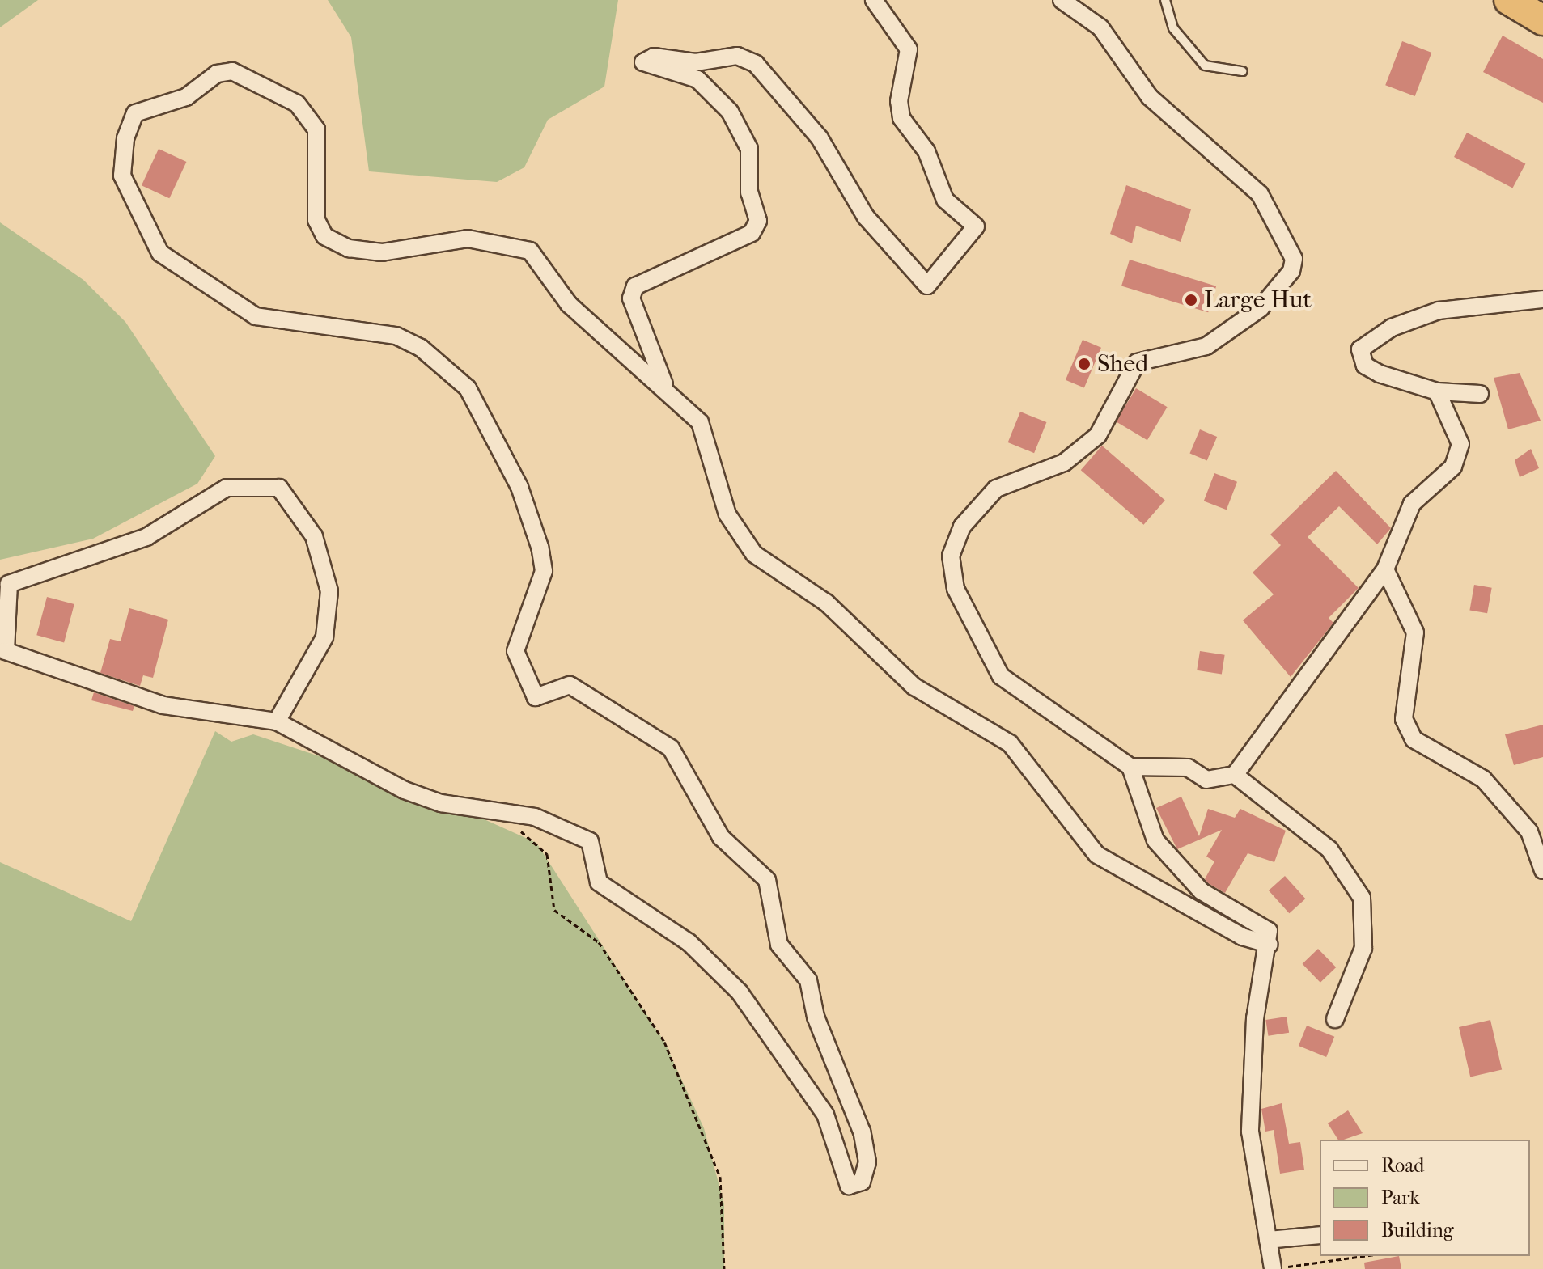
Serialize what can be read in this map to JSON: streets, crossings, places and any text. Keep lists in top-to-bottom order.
{
  "places": ["Large Hut", "Shed"],
  "legend": ["Road", "Park", "Building"]
}
